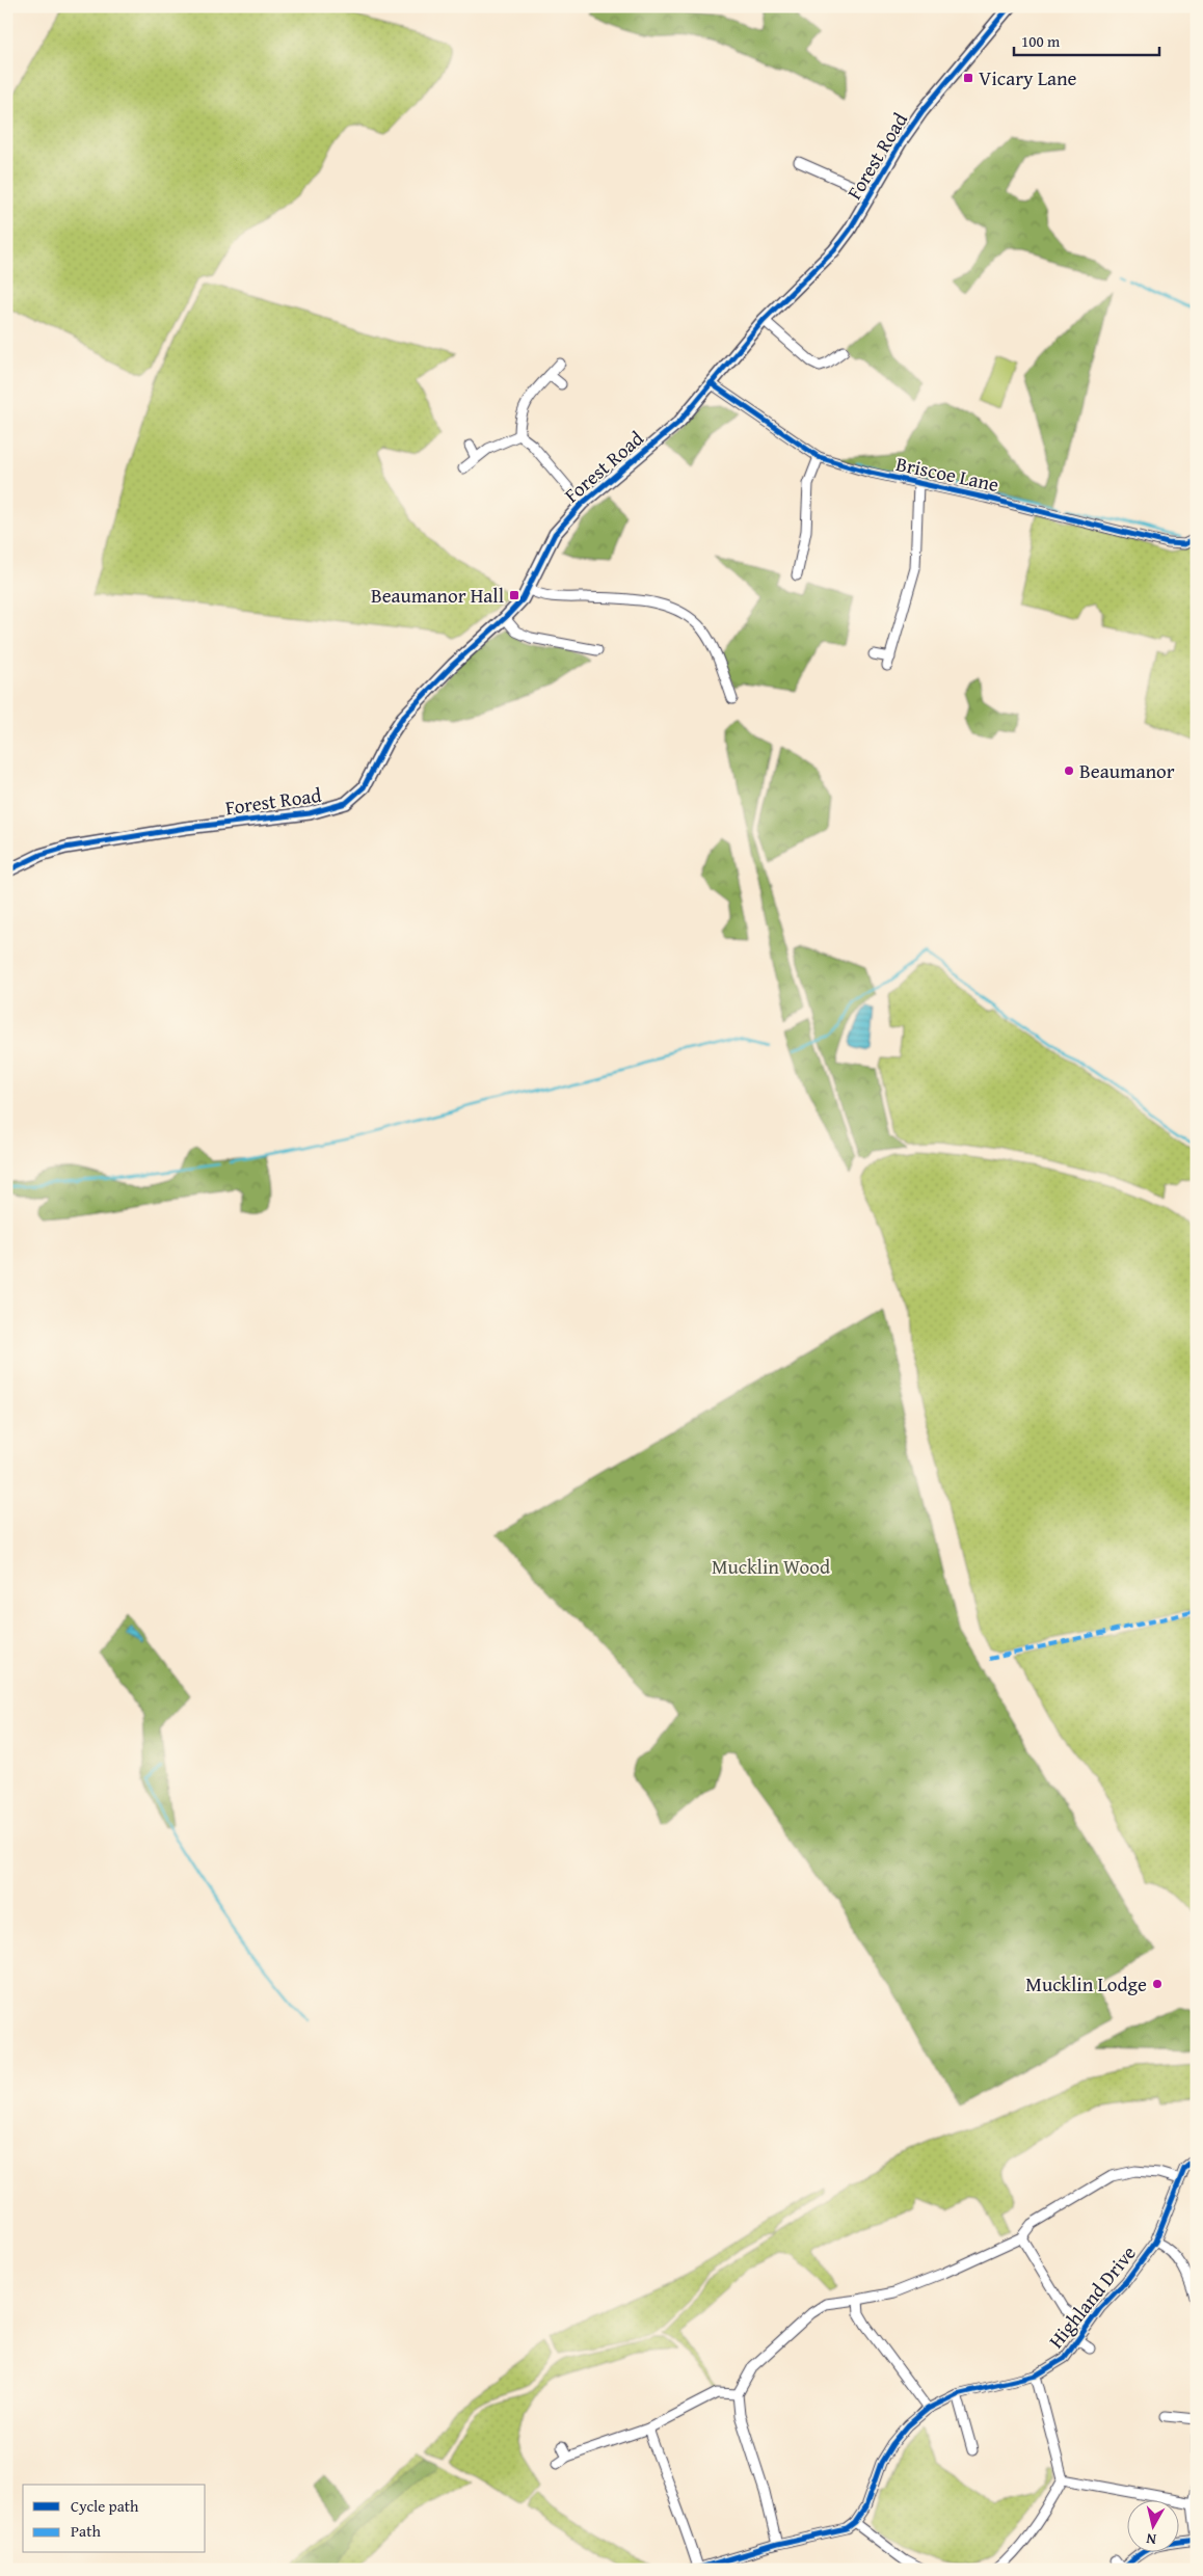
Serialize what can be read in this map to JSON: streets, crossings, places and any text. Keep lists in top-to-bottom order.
{
  "streets": {
    "street": ["Forest Road", "Briscoe Lane", "Highland Drive"]
  },
  "crossings": [
    ["Forest Road", "Briscoe Lane"]
  ],
  "parks": ["Mucklin Wood"],
  "places": {
    "transit": ["Vicary Lane", "Beaumanor Hall"],
    "other": ["Beaumanor", "Mucklin Lodge"]
  },
  "legend": ["Cycle path", "Path"],
  "scale_bar": "100 m",
  "north": "bottom"
}
